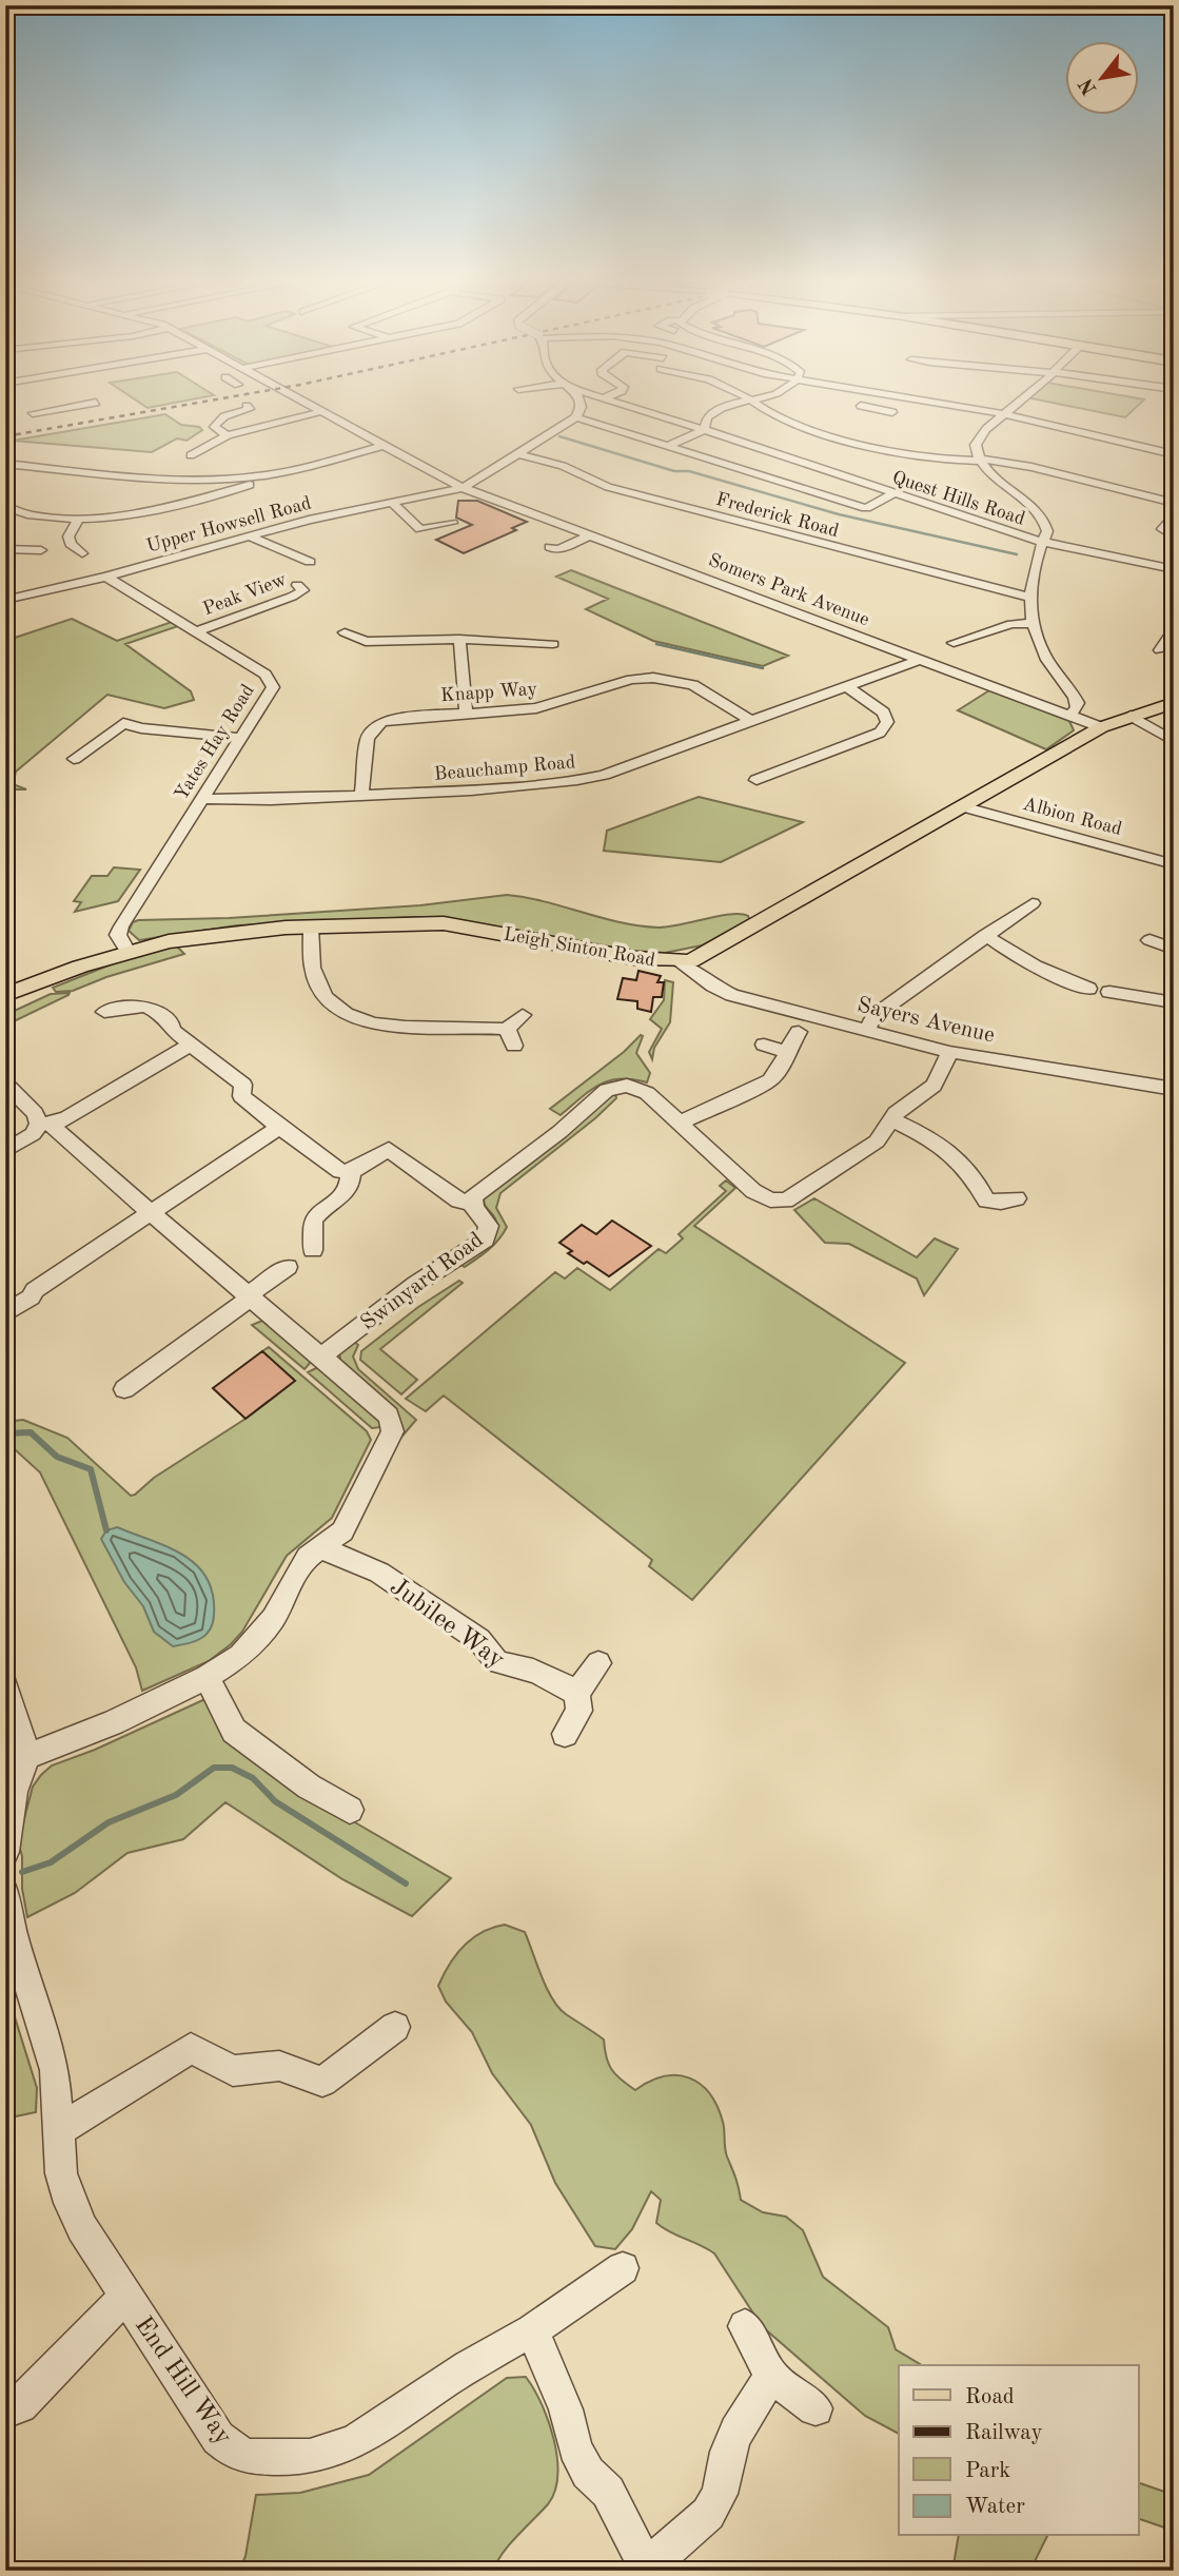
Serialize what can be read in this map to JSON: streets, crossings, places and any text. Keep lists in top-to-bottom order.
{
  "streets": {
    "main road": ["Leigh Sinton Road"],
    "street": [
      "Quest Hills Road",
      "Frederick Road",
      "Upper Howsell Road",
      "Somers Park Avenue",
      "Peak View",
      "Knapp Way",
      "Yates Hay Road",
      "Beauchamp Road",
      "Albion Road",
      "Sayers Avenue",
      "Swinyard Road",
      "Jubilee Way",
      "End Hill Way"
    ]
  },
  "crossings": [
    ["Upper Howsell Road", "Somers Park Avenue"],
    ["Upper Howsell Road", "Yates Hay Road"],
    ["Somers Park Avenue", "Beauchamp Road"],
    ["Somers Park Avenue", "Leigh Sinton Road"],
    ["Peak View", "Yates Hay Road"],
    ["Knapp Way", "Beauchamp Road"],
    ["Yates Hay Road", "Beauchamp Road"],
    ["Yates Hay Road", "Leigh Sinton Road"],
    ["Albion Road", "Leigh Sinton Road"],
    ["Leigh Sinton Road", "Sayers Avenue"],
    ["Sayers Avenue", "Swinyard Road"]
  ],
  "legend": [
    "Road",
    "Railway",
    "Park",
    "Water"
  ],
  "north": "bottom left"
}
